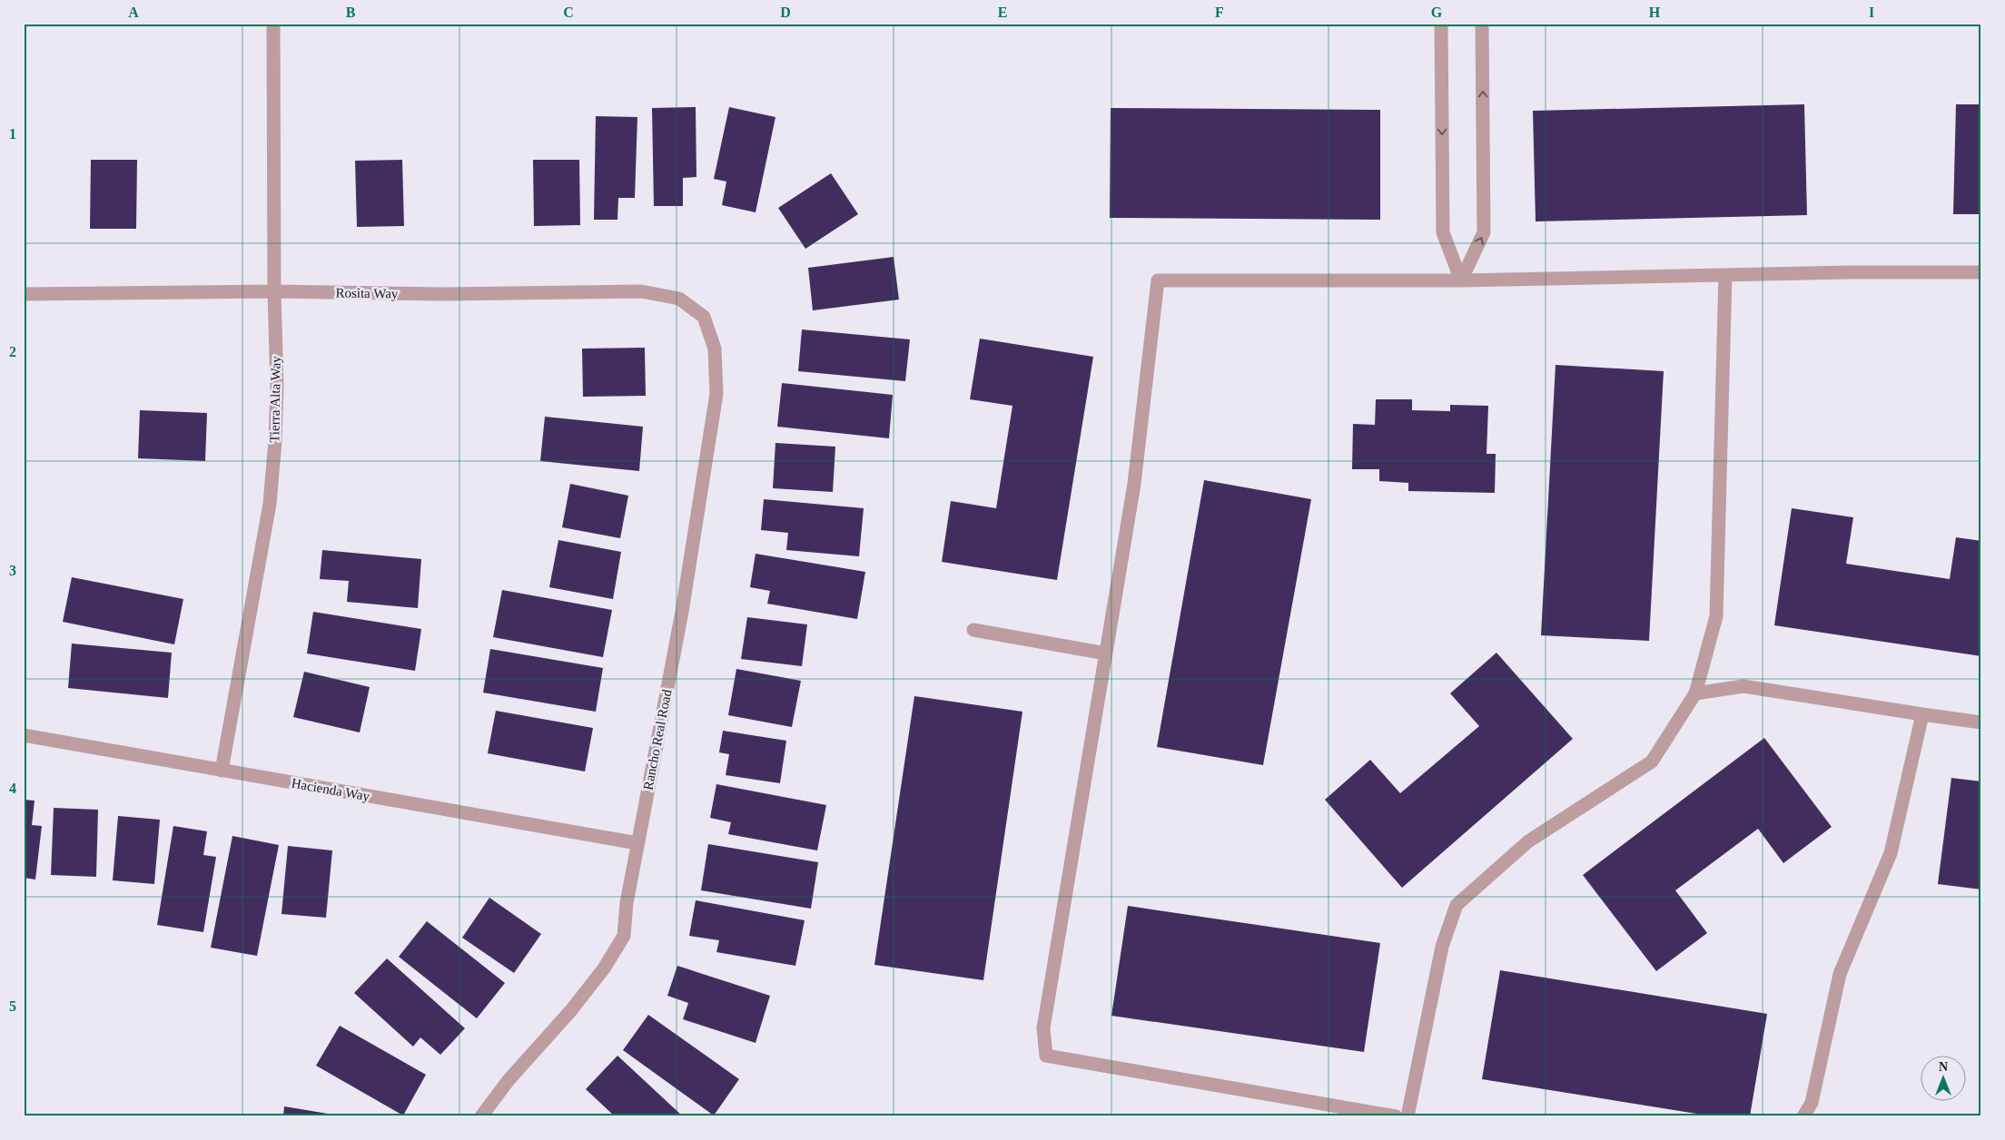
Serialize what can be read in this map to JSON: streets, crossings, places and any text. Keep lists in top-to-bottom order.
{
  "streets": {
    "street": [
      "Rosita Way",
      "Tierra Alta Way",
      "Rancho Real Road",
      "Hacienda Way"
    ]
  },
  "crossings": [
    ["Rosita Way", "Tierra Alta Way"],
    ["Rosita Way", "Rancho Real Road"],
    ["Tierra Alta Way", "Hacienda Way"],
    ["Rancho Real Road", "Hacienda Way"]
  ],
  "north": "top",
  "grid": {
    "columns": [
      "A",
      "B",
      "C",
      "D",
      "E",
      "F",
      "G",
      "H",
      "I"
    ],
    "rows": [
      "1",
      "2",
      "3",
      "4",
      "5"
    ]
  }
}
